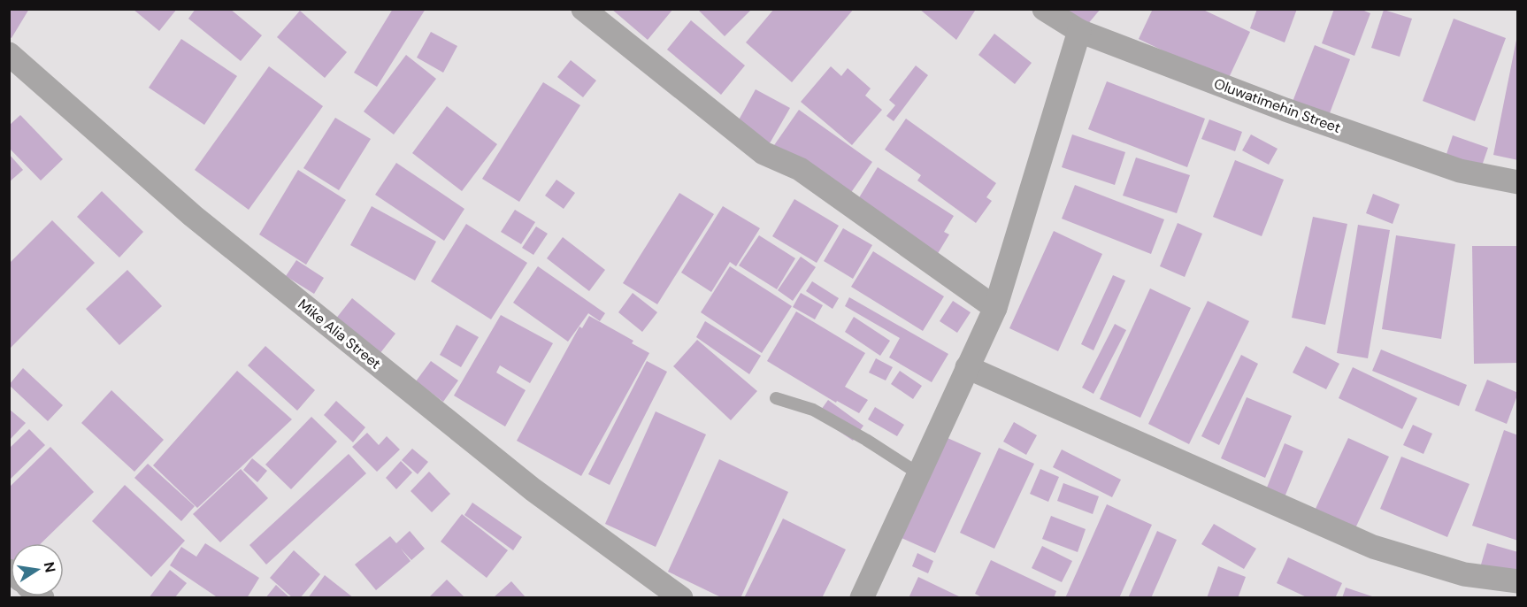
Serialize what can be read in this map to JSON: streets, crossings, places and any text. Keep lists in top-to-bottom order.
{
  "streets": {
    "street": ["Oluwatimehin Street", "Mike Alia Street"]
  },
  "north": "right"
}
